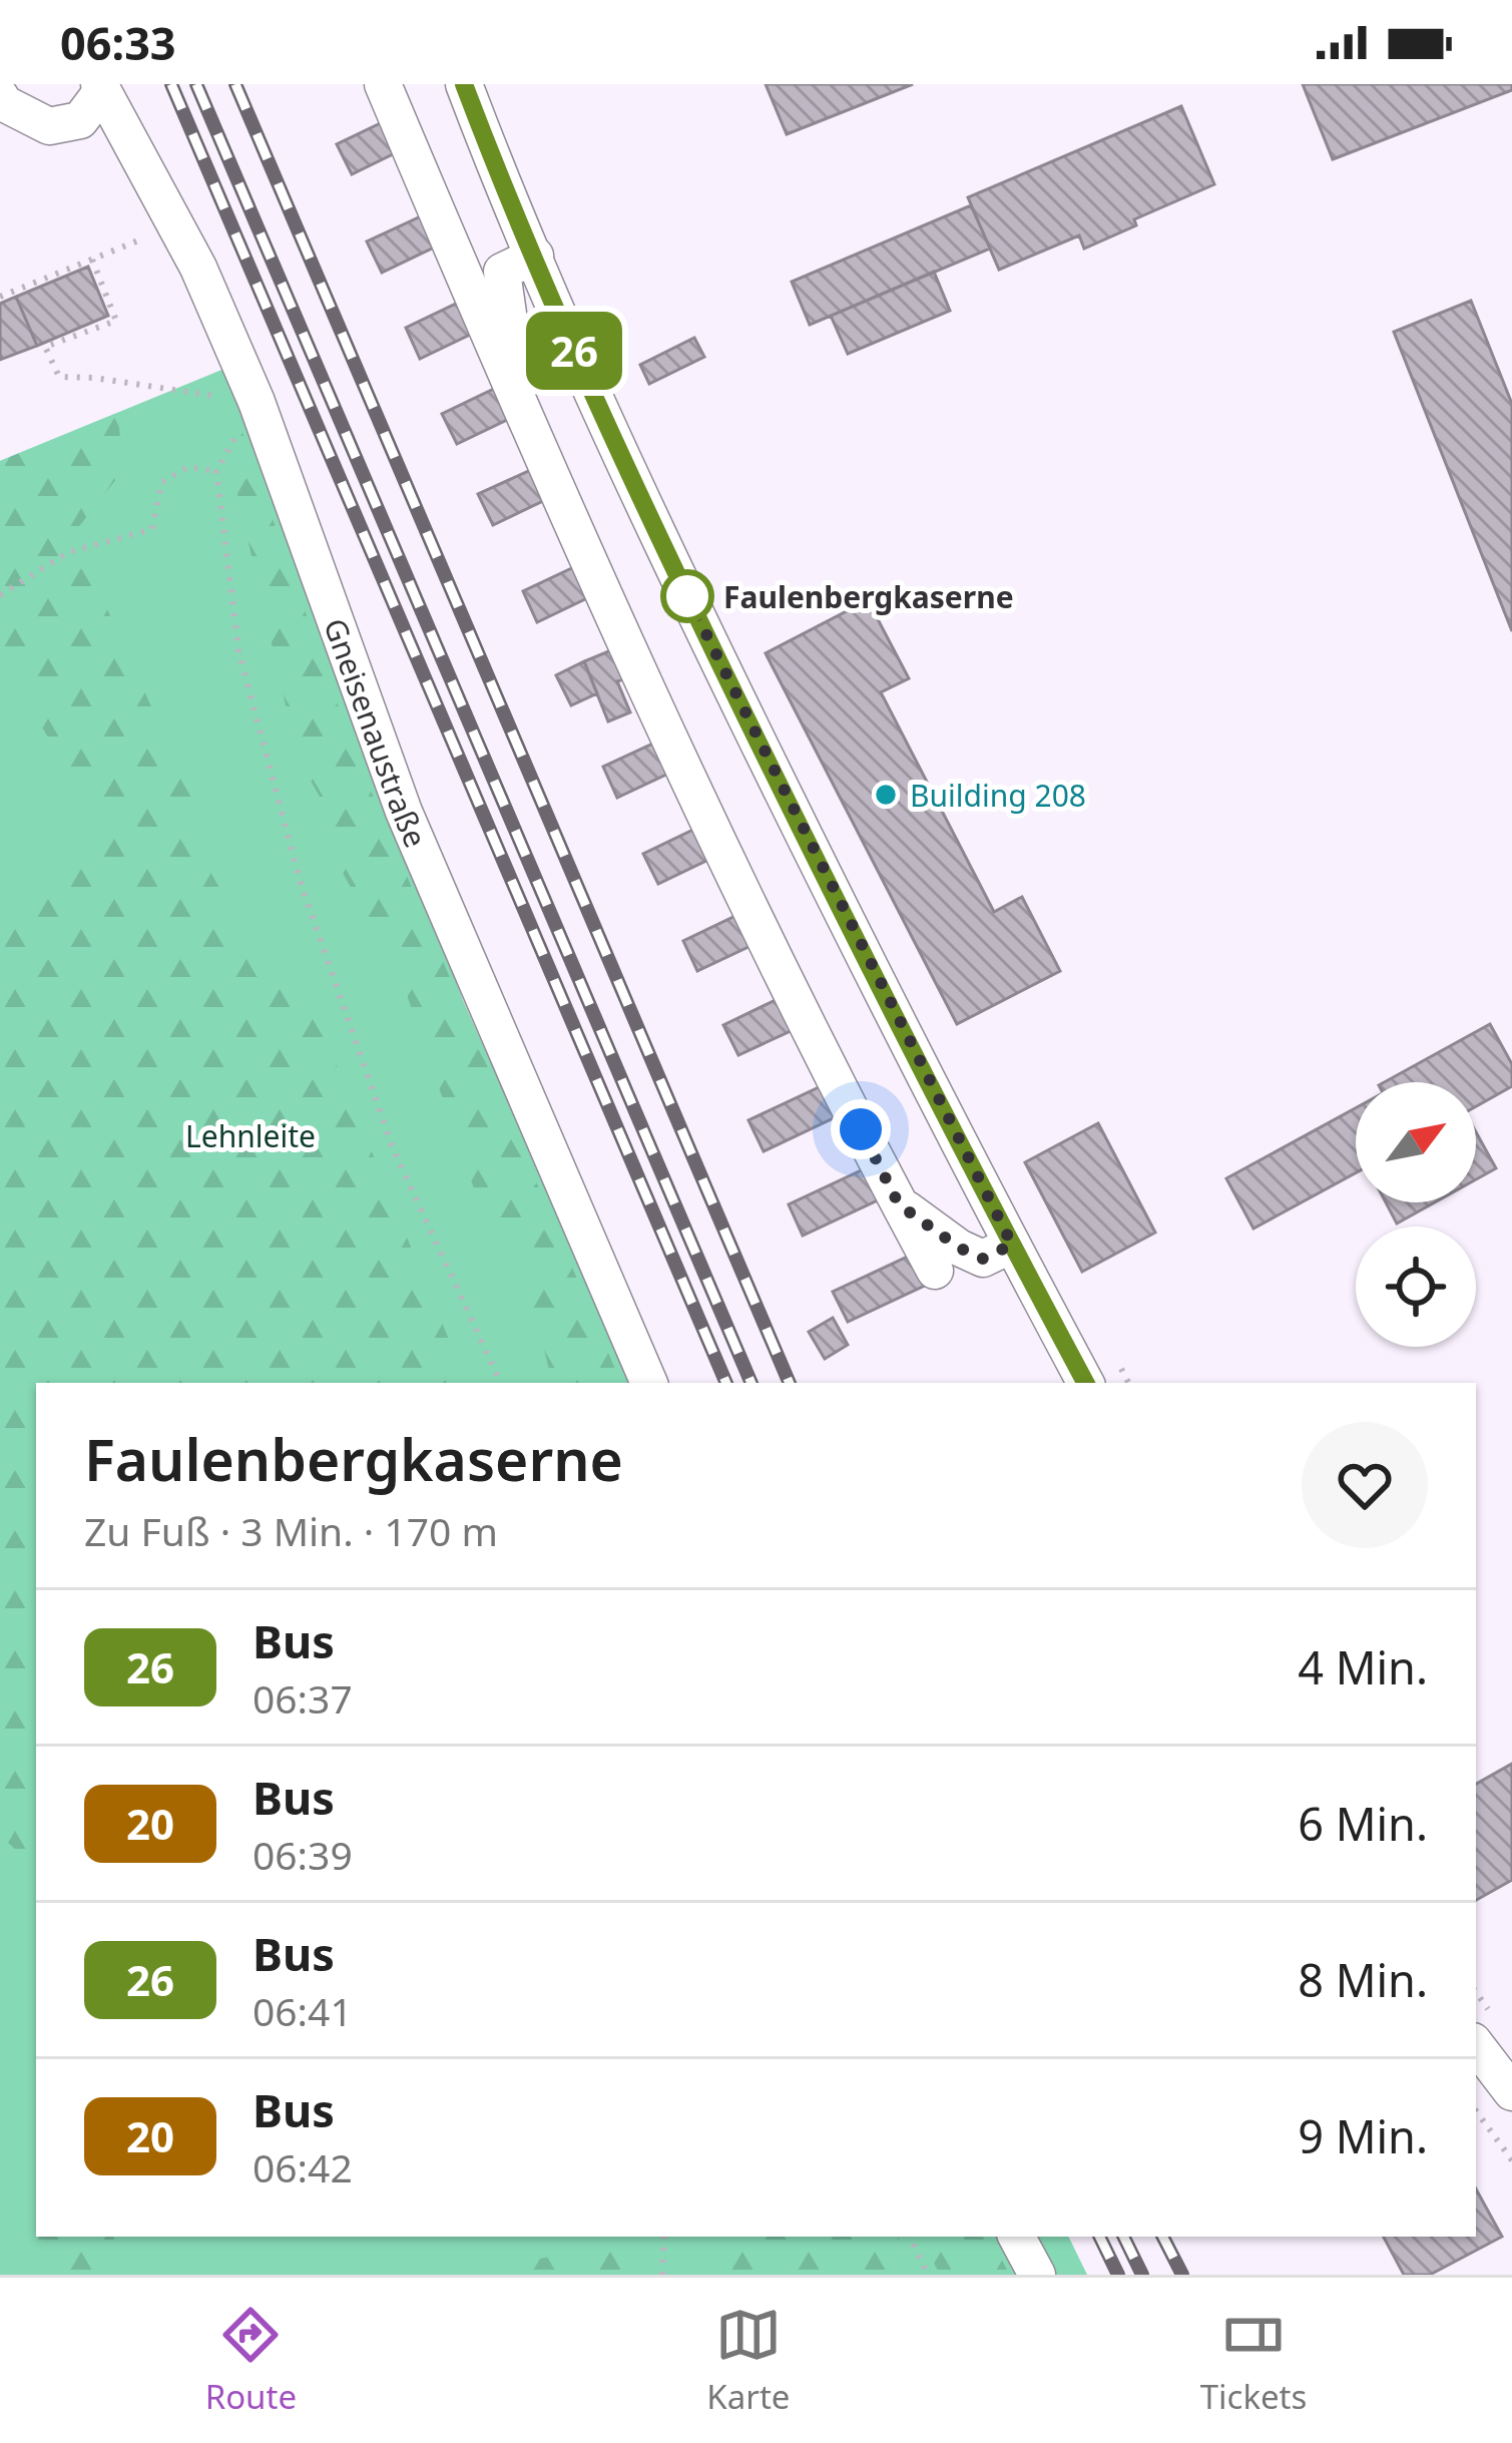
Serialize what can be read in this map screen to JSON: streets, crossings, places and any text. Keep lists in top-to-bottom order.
{
  "streets": {
    "street": ["Gneisenaustraße"]
  },
  "parks": ["Lehnleite"],
  "places": ["Faulenbergkaserne", "Building 208"],
  "lines": ["bus line 26"],
  "north": "top right",
  "page": {
    "status": "06:33",
    "on_map": "26",
    "heading": ["Faulenbergkaserne", "Zu Fuß · 3 Min. · 170 m"],
    "list": [
      {
        "mark": "26",
        "name": "Bus",
        "note": "06:37",
        "value": "4 Min."
      },
      {
        "mark": "20",
        "name": "Bus",
        "note": "06:39",
        "value": "6 Min."
      },
      {
        "mark": "26",
        "name": "Bus",
        "note": "06:41",
        "value": "8 Min."
      },
      {
        "mark": "20",
        "name": "Bus",
        "note": "06:42",
        "value": "9 Min."
      }
    ],
    "tabs": ["Route", "Karte", "Tickets"]
  }
}
